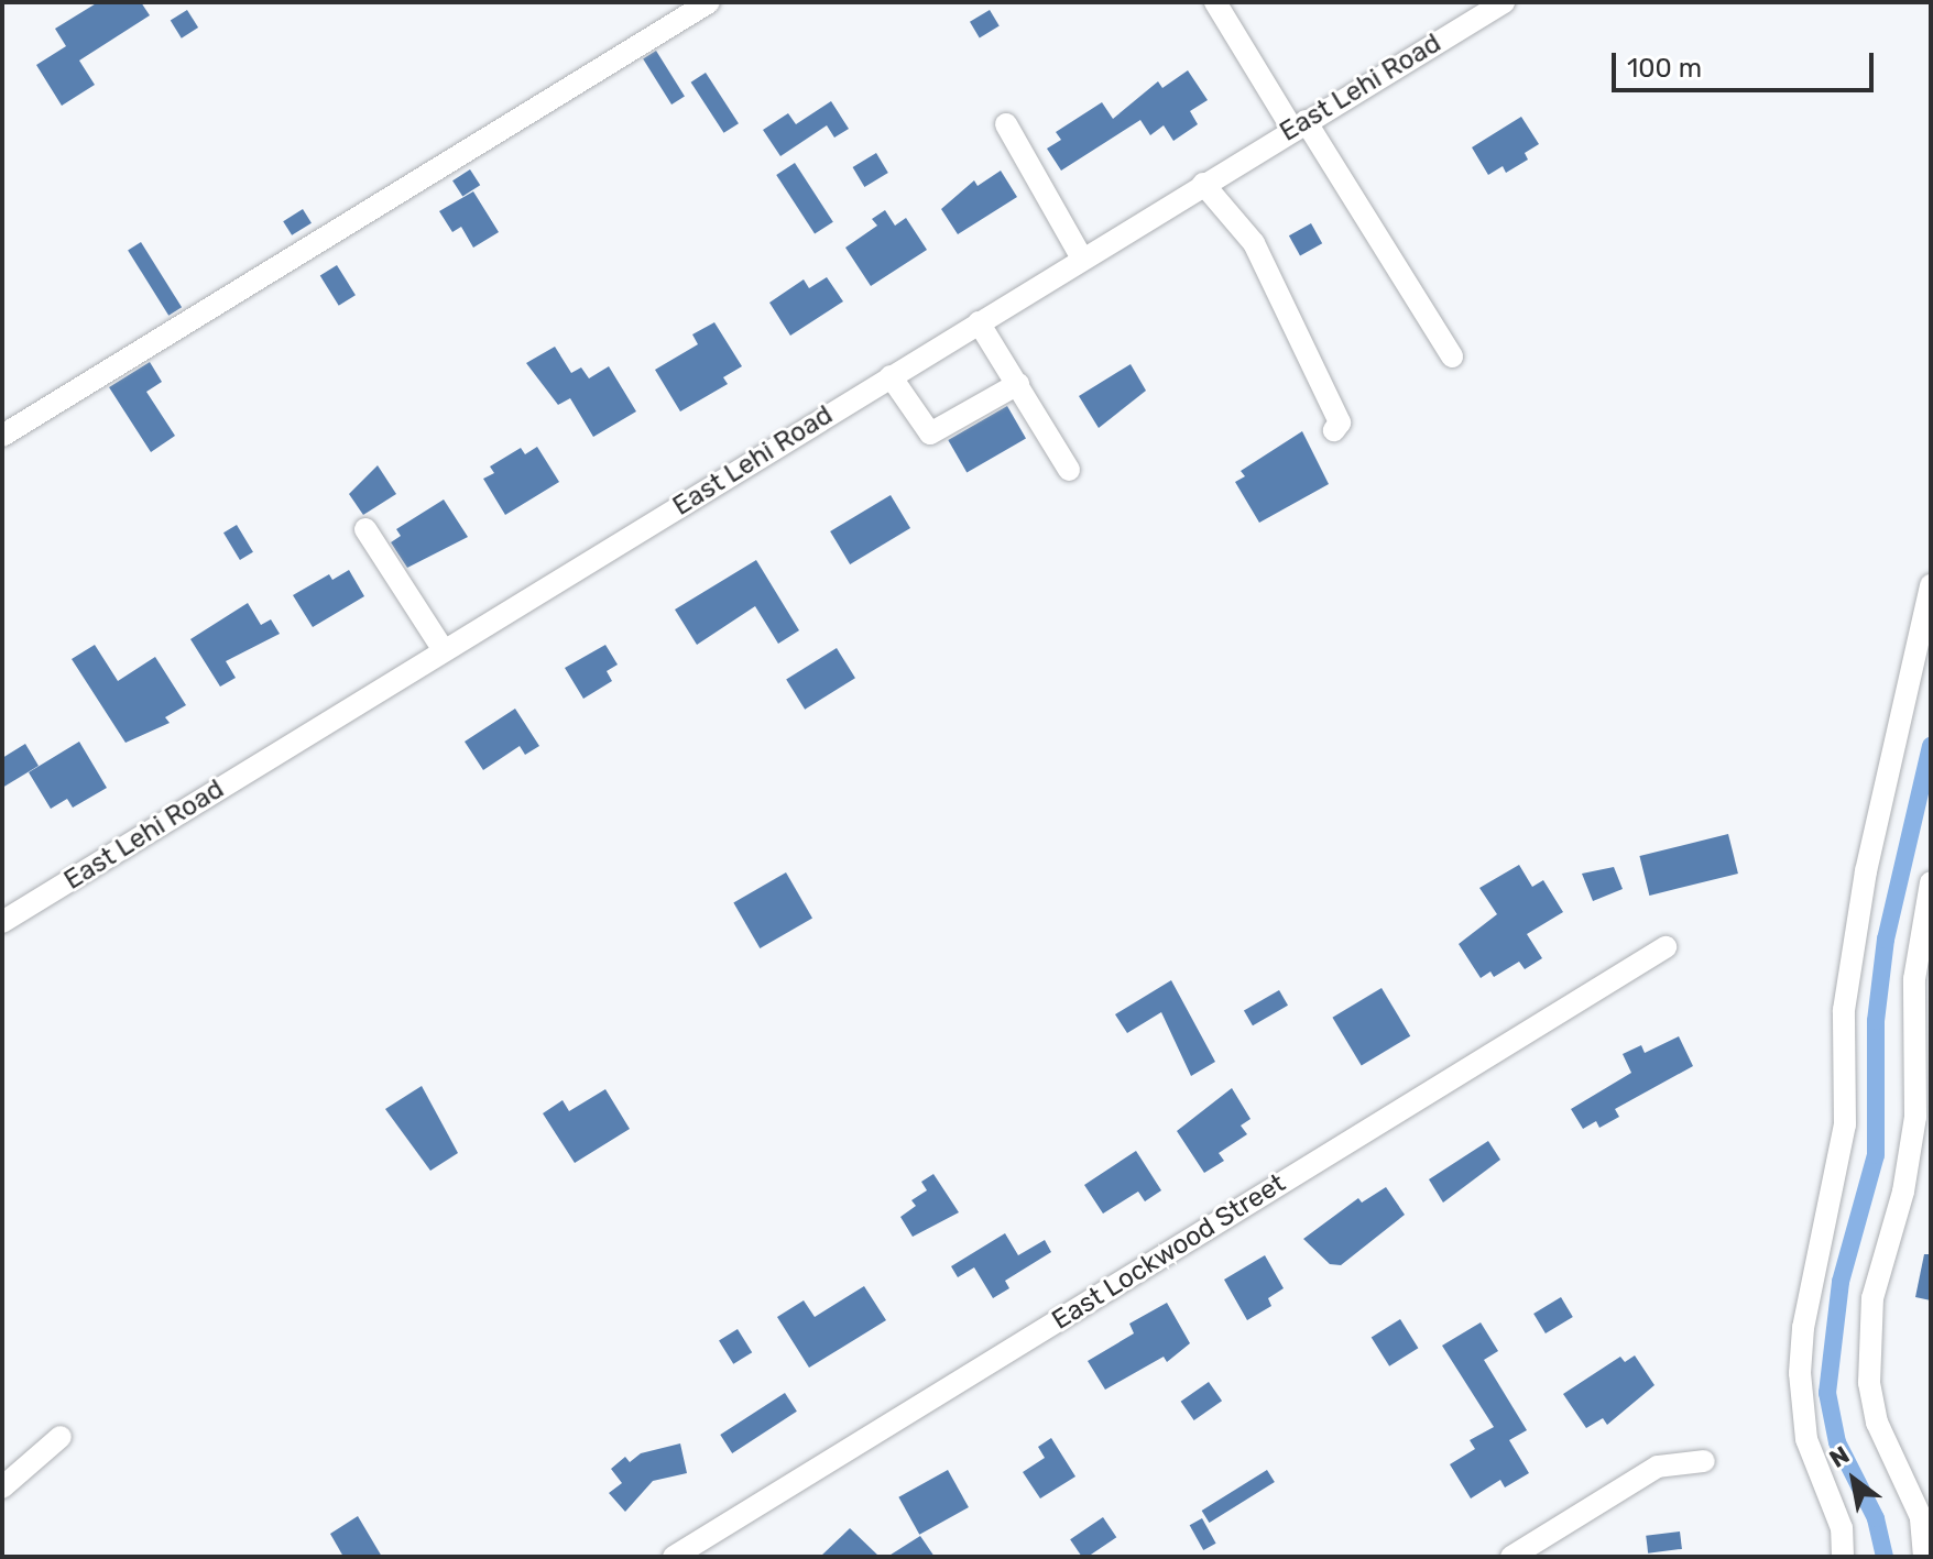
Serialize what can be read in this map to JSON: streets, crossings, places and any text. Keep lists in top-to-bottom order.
{
  "streets": {
    "street": ["East Lehi Road", "East Lockwood Street"]
  },
  "scale_bar": "100 m",
  "north": "top left"
}
